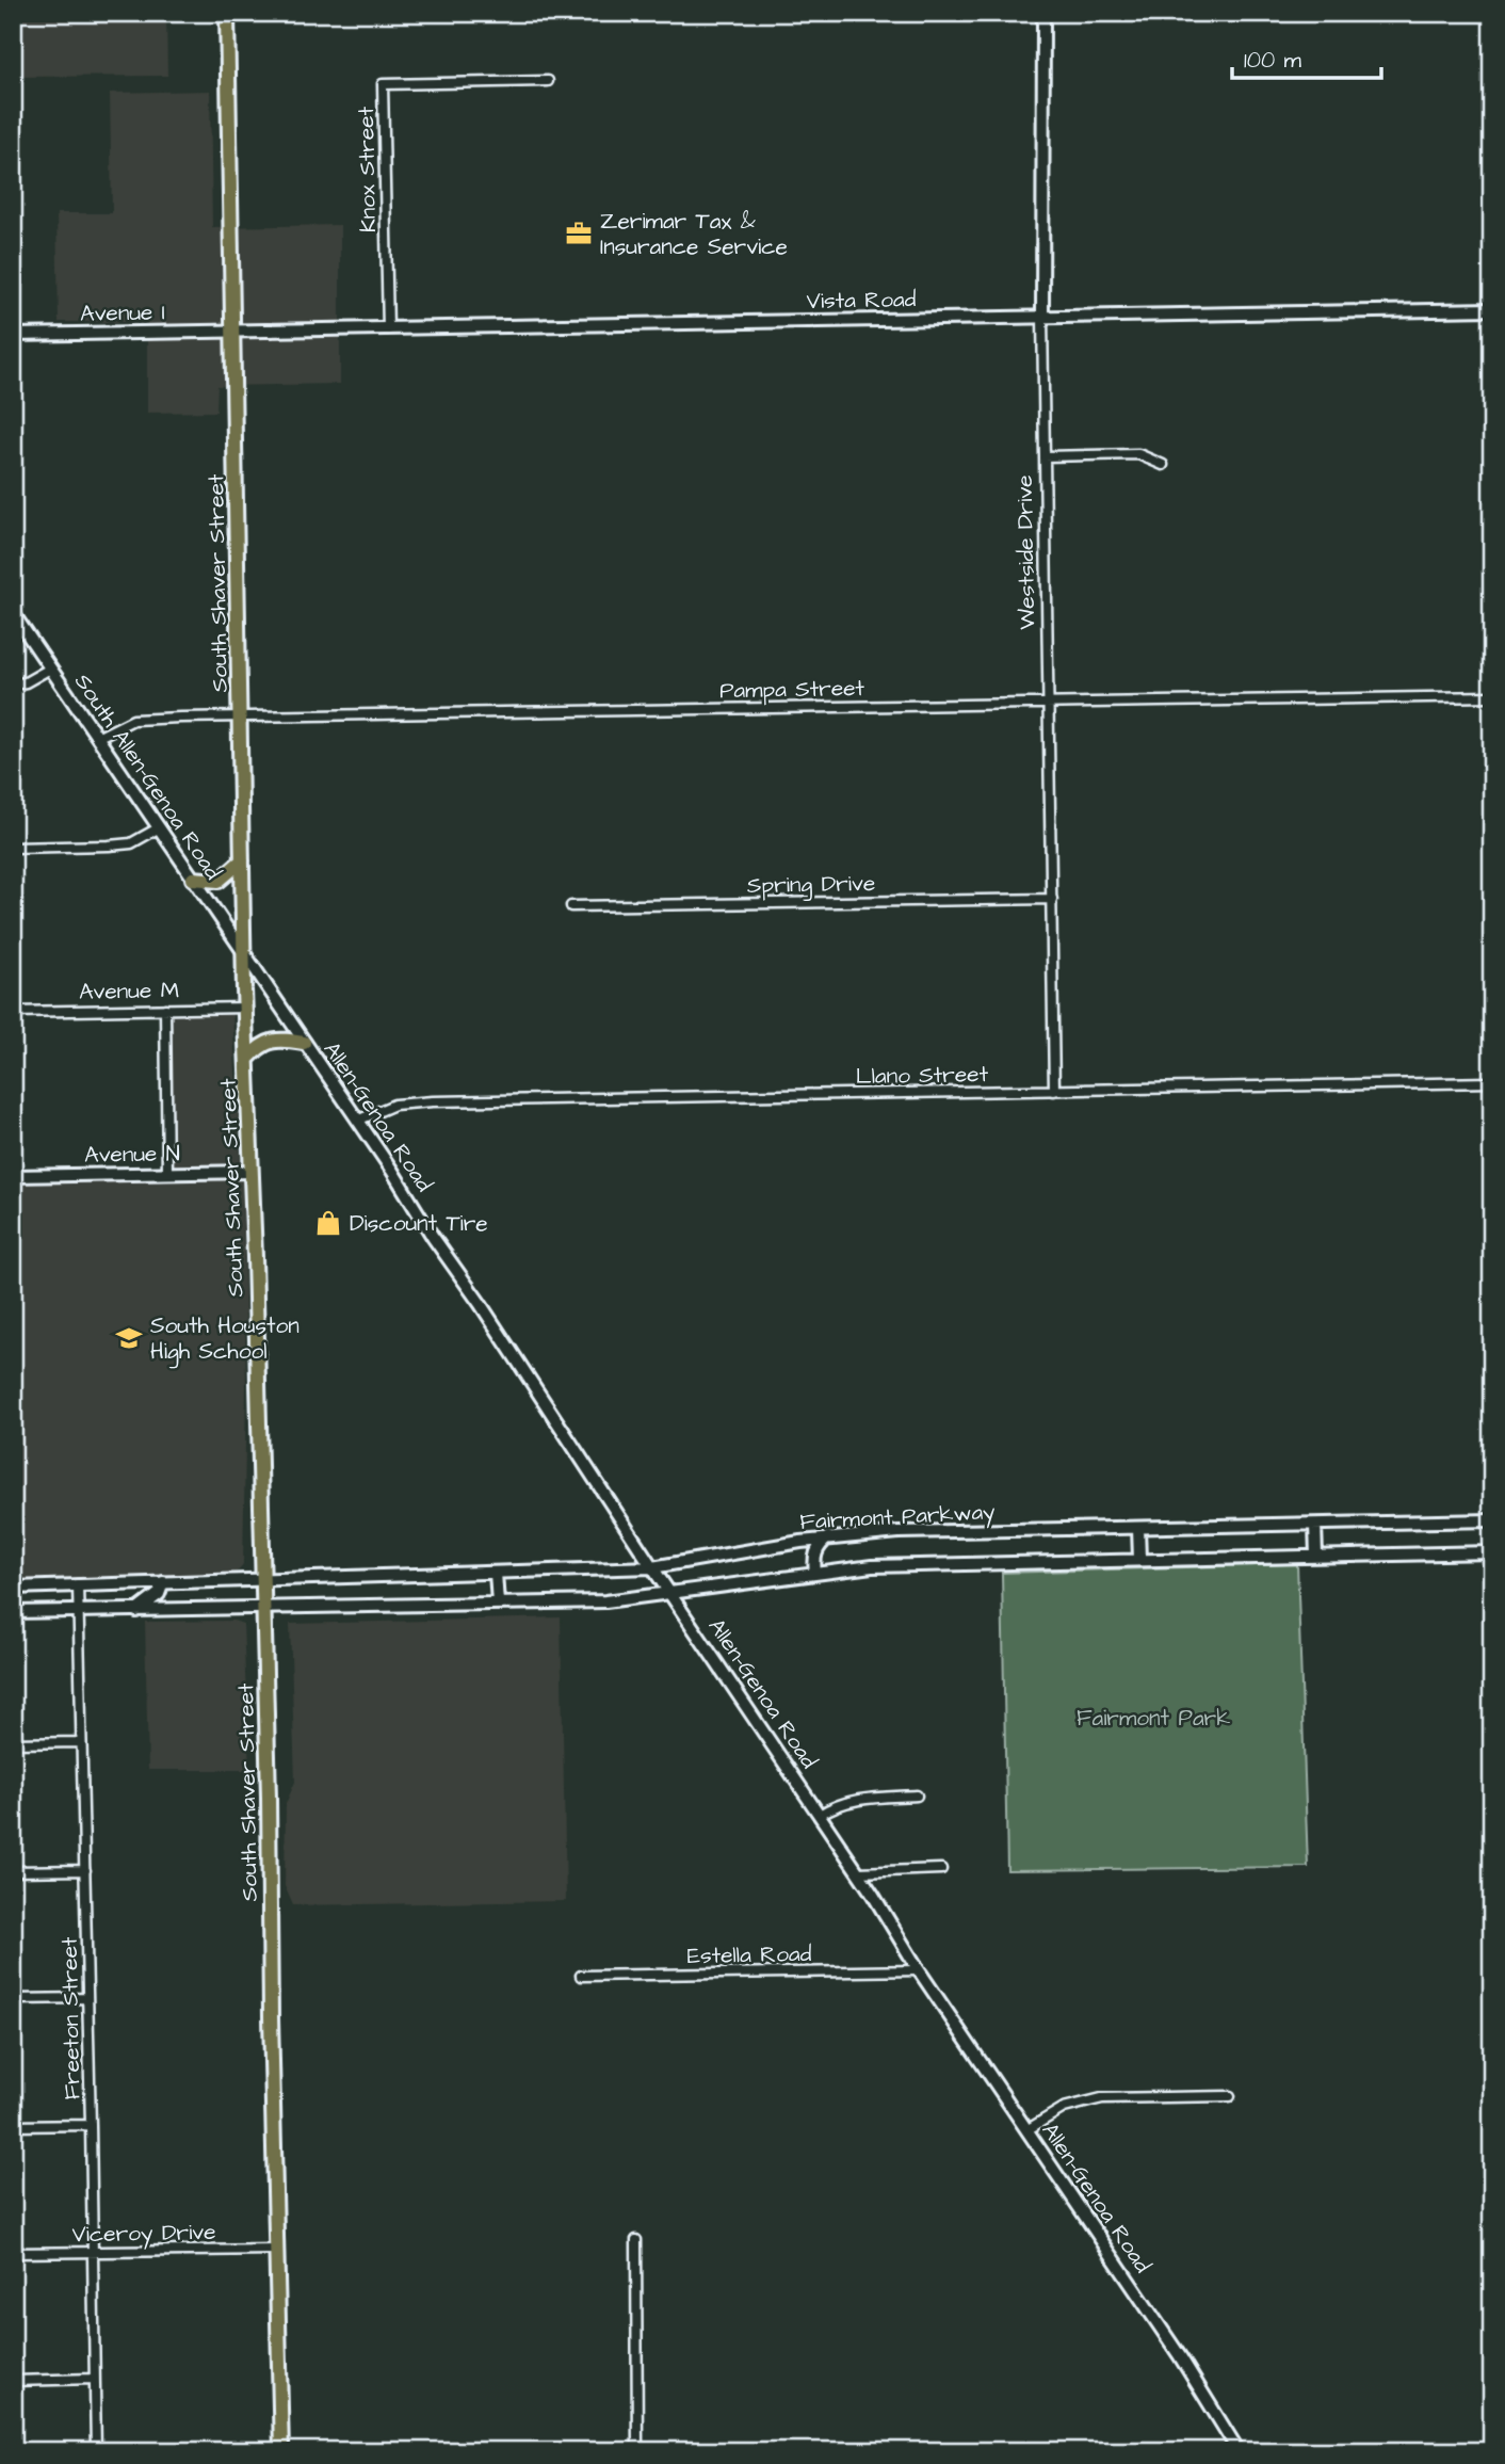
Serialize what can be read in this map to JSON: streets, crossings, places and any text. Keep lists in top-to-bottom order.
{
  "streets": {
    "main road": [
      "Vista Road",
      "Avenue I",
      "Westside Drive",
      "South Shaver Street",
      "South Allen-Genoa Road",
      "Allen-Genoa Road",
      "Avenue N",
      "Fairmont Parkway"
    ],
    "street": [
      "Knox Street",
      "Pampa Street",
      "Spring Drive",
      "Avenue M",
      "Llano Street",
      "Estella Road",
      "Freeton Street",
      "Viceroy Drive"
    ]
  },
  "crossings": [
    ["Knox Street", "Vista Road"],
    ["Vista Road", "Avenue I"],
    ["Vista Road", "Westside Drive"],
    ["Vista Road", "South Shaver Street"],
    ["Avenue I", "South Shaver Street"],
    ["Westside Drive", "Pampa Street"],
    ["Westside Drive", "Spring Drive"],
    ["Westside Drive", "Llano Street"],
    ["South Shaver Street", "Pampa Street"],
    ["South Shaver Street", "South Allen-Genoa Road"],
    ["South Shaver Street", "Avenue M"],
    ["South Shaver Street", "Allen-Genoa Road"],
    ["South Shaver Street", "Avenue N"],
    ["South Shaver Street", "Fairmont Parkway"],
    ["South Shaver Street", "Viceroy Drive"],
    ["Pampa Street", "South Allen-Genoa Road"],
    ["South Allen-Genoa Road", "Allen-Genoa Road"],
    ["Llano Street", "Allen-Genoa Road"],
    ["Allen-Genoa Road", "Fairmont Parkway"],
    ["Allen-Genoa Road", "Estella Road"],
    ["Fairmont Parkway", "Freeton Street"],
    ["Freeton Street", "Viceroy Drive"]
  ],
  "parks": ["Fairmont Park"],
  "places": {
    "office": ["Zerimar Tax & Insurance Service"],
    "shop": ["Discount Tire"],
    "school or university": ["South Houston High School"]
  },
  "scale_bar": "100 m"
}
